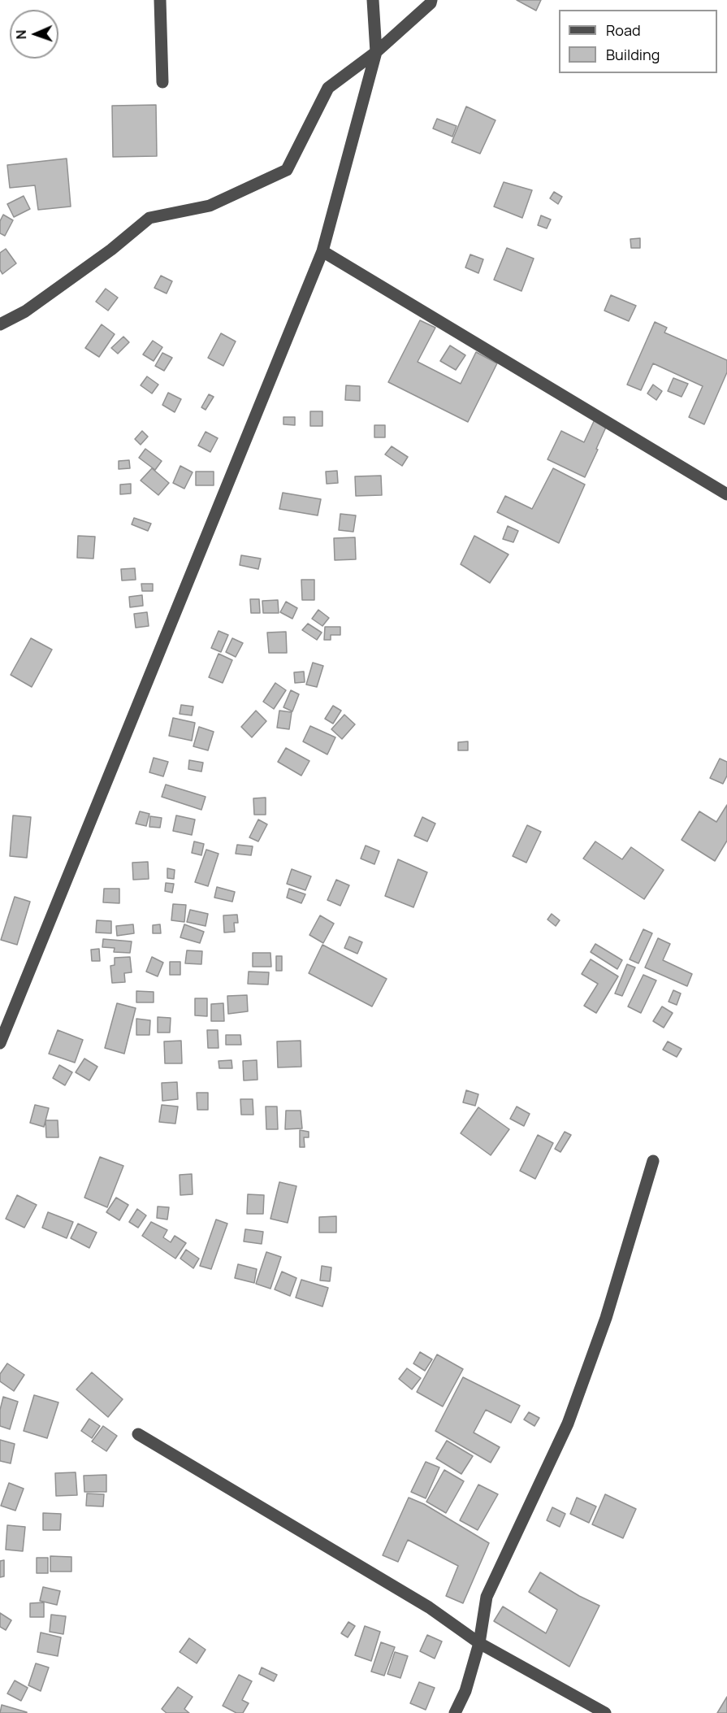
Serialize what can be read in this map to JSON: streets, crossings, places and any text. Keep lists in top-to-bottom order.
{
  "legend": ["Road", "Building"],
  "north": "left"
}
